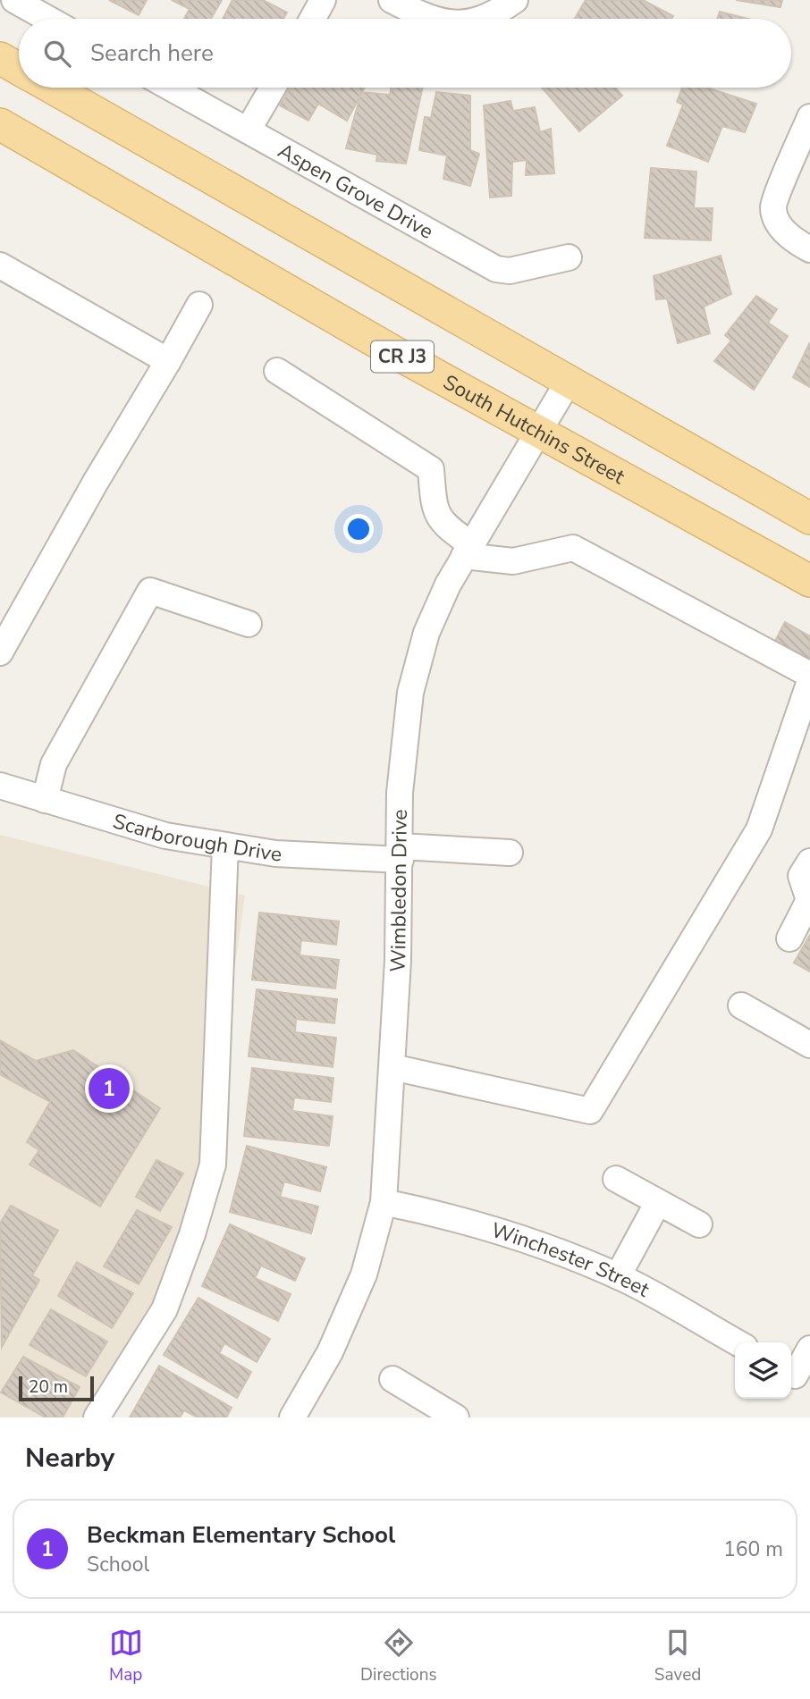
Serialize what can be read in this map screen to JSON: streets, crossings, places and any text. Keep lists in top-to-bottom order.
{
  "streets": {
    "main road": ["CR J3", "South Hutchins Street"],
    "street": [
      "Aspen Grove Drive",
      "Scarborough Drive",
      "Wimbledon Drive",
      "Winchester Street"
    ]
  },
  "crossings": [
    ["South Hutchins Street", "Wimbledon Drive"],
    ["Scarborough Drive", "Wimbledon Drive"],
    ["Wimbledon Drive", "Winchester Street"]
  ],
  "scale_bar": "20 m",
  "page": {
    "search": "Search here",
    "pins": "1",
    "scale": "20 m",
    "heading": "Nearby",
    "list": [
      {
        "mark": "1",
        "name": "Beckman Elementary School",
        "note": "School",
        "value": "160 m"
      }
    ],
    "nav": ["Map", "Directions", "Saved"]
  }
}
